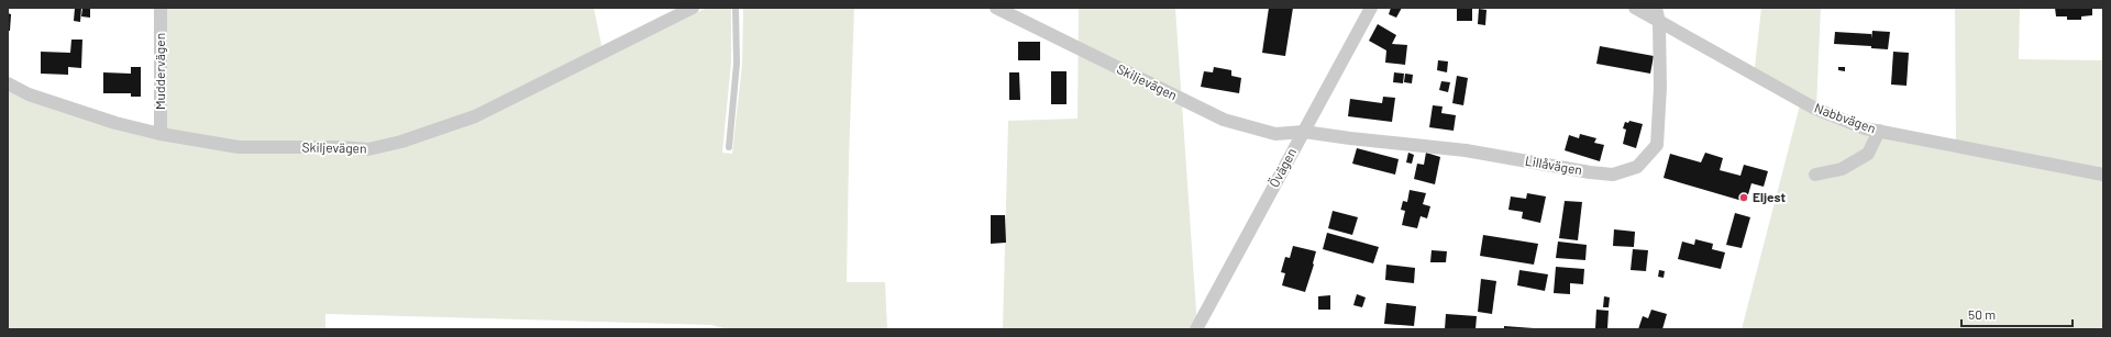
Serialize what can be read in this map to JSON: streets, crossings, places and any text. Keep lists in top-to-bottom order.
{
  "streets": {
    "street": [
      "Muddervägen",
      "Skiljevägen",
      "Nabbvägen",
      "Lillåvägen",
      "Övägen"
    ]
  },
  "crossings": [
    ["Muddervägen", "Skiljevägen"],
    ["Skiljevägen", "Lillåvägen"],
    ["Skiljevägen", "Övägen"],
    ["Nabbvägen", "Lillåvägen"],
    ["Lillåvägen", "Övägen"]
  ],
  "places": ["Eljest"],
  "scale_bar": "50 m"
}
